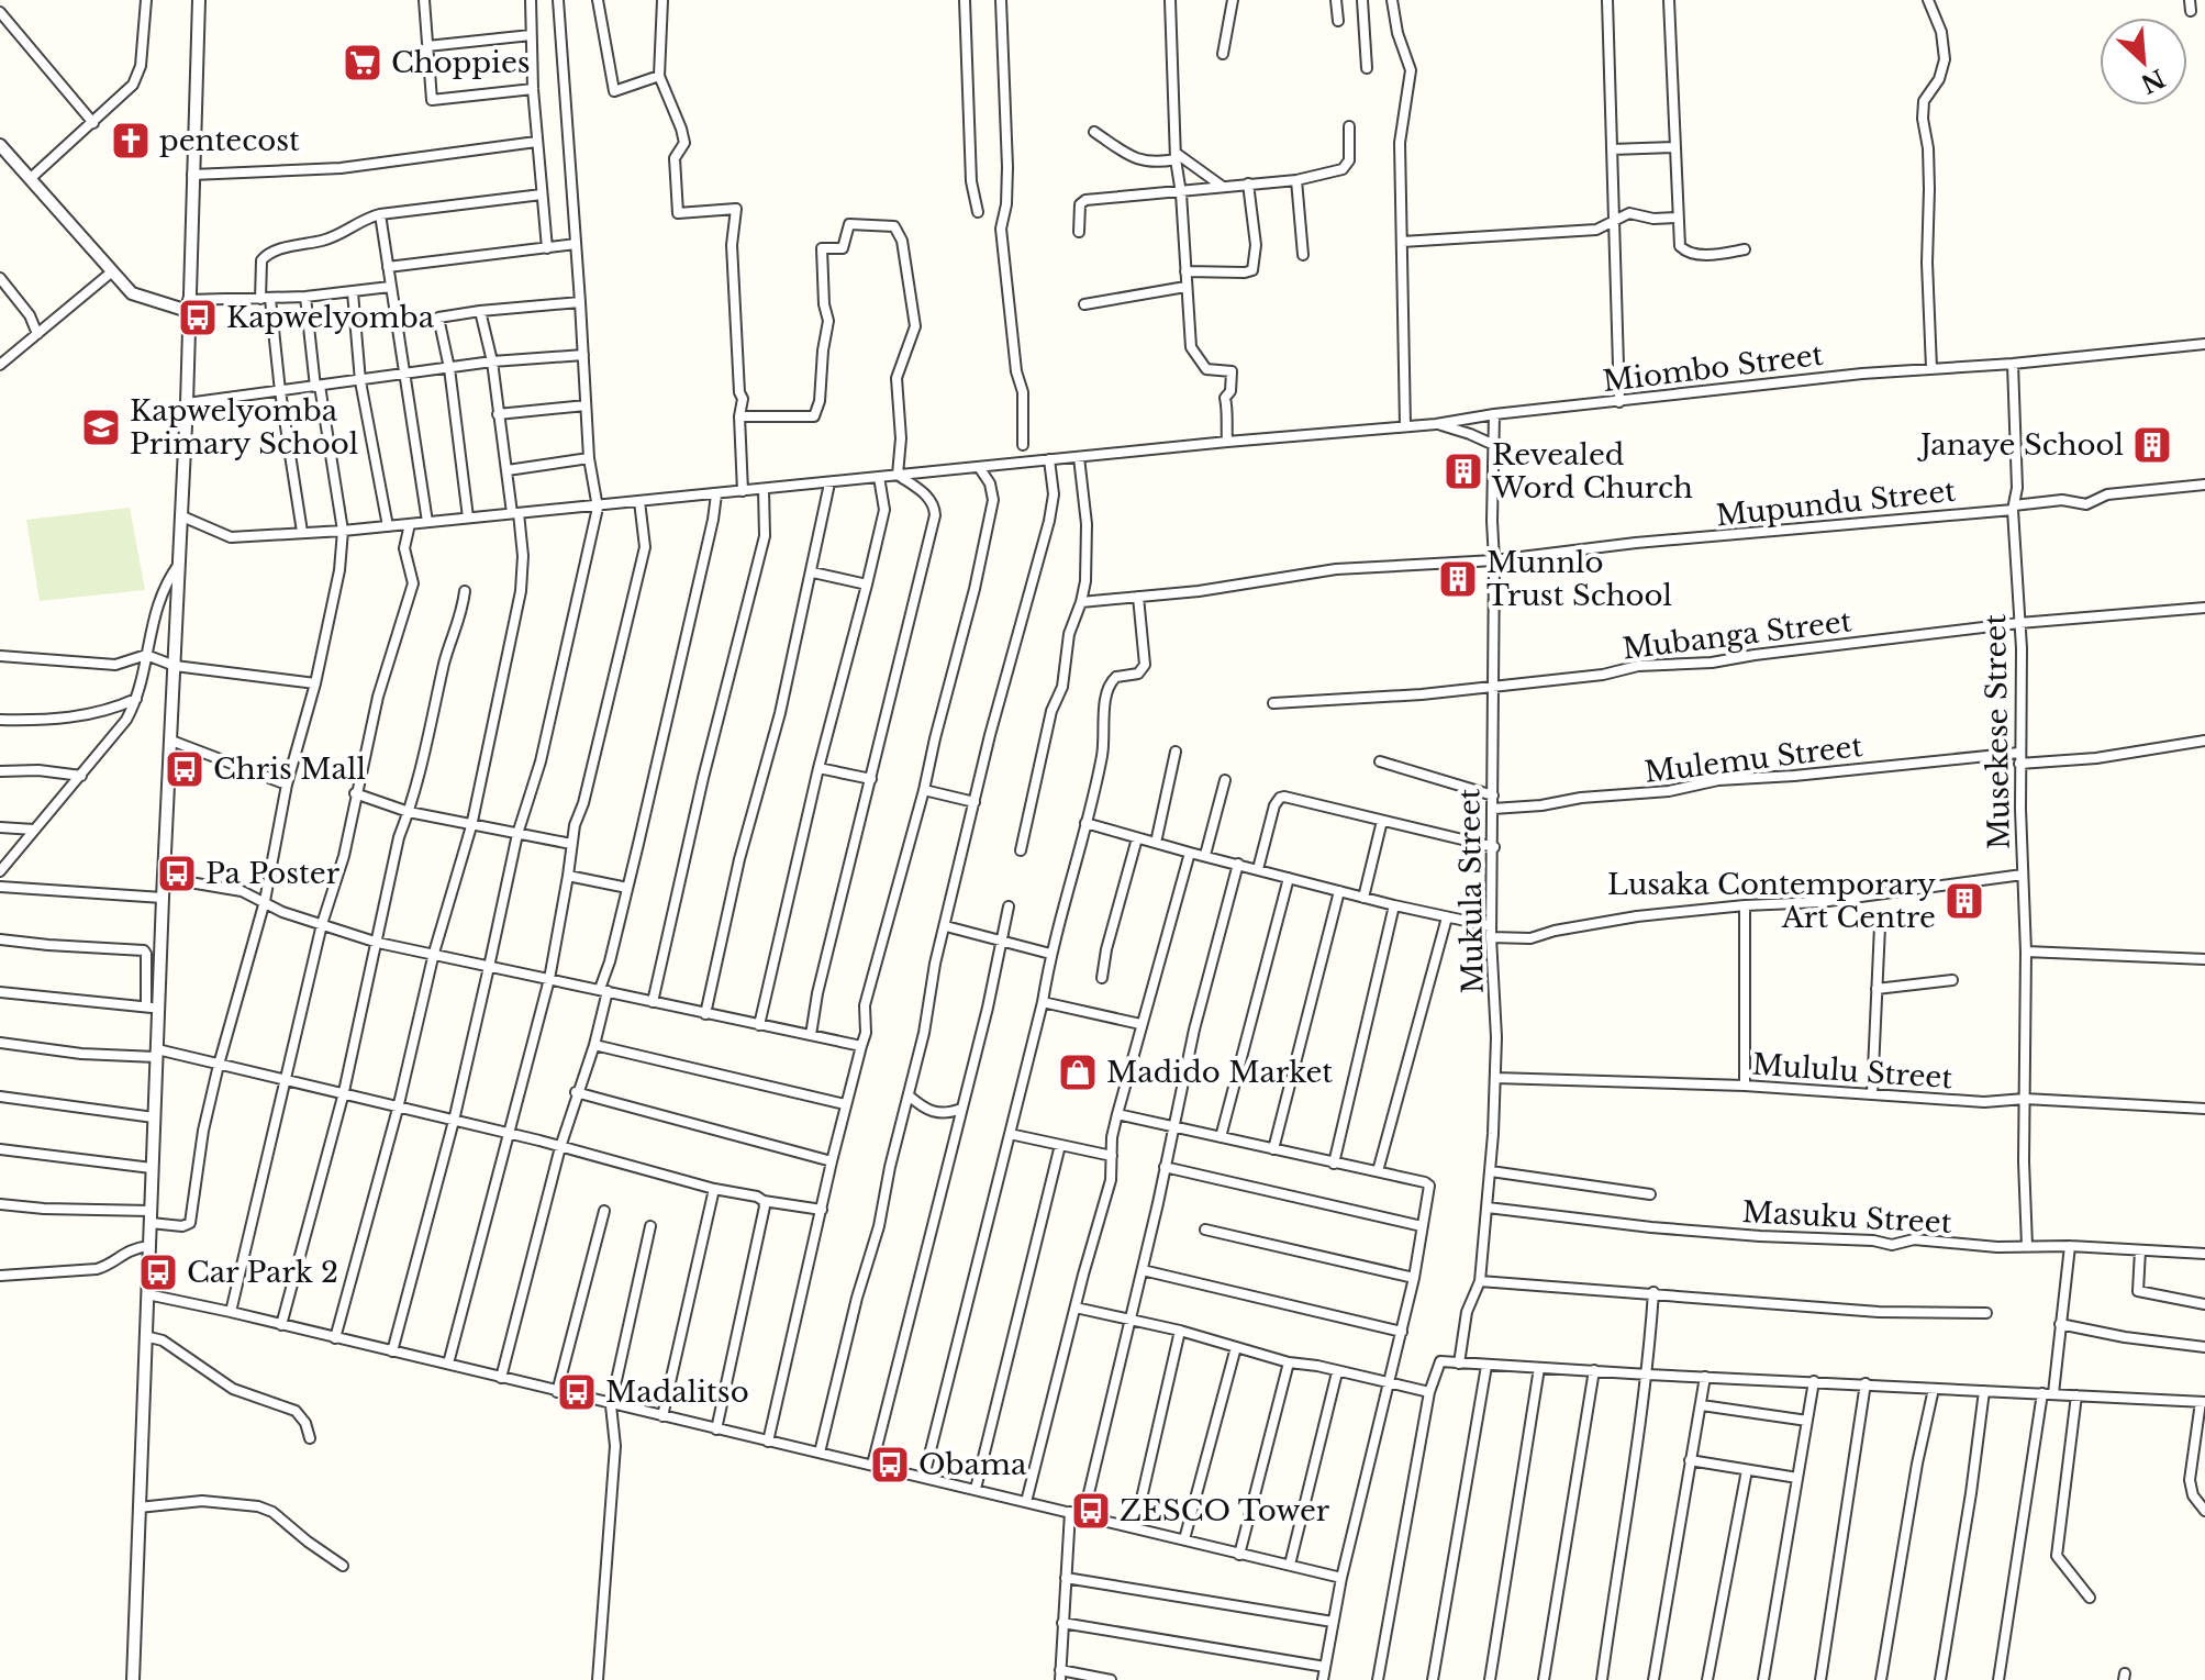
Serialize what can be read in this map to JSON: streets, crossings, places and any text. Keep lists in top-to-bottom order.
{
  "streets": {
    "street": [
      "Miombo Street",
      "Mupundu Street",
      "Mubanga Street",
      "Musekese Street",
      "Mulemu Street",
      "Mukula Street",
      "Mululu Street",
      "Masuku Street"
    ]
  },
  "crossings": [
    ["Miombo Street", "Musekese Street"],
    ["Miombo Street", "Mukula Street"],
    ["Mupundu Street", "Musekese Street"],
    ["Mupundu Street", "Mukula Street"],
    ["Mubanga Street", "Musekese Street"],
    ["Mubanga Street", "Mukula Street"],
    ["Musekese Street", "Mulemu Street"],
    ["Musekese Street", "Mululu Street"],
    ["Musekese Street", "Masuku Street"],
    ["Mulemu Street", "Mukula Street"],
    ["Mukula Street", "Mululu Street"],
    ["Mukula Street", "Masuku Street"]
  ],
  "places": {
    "supermarket": ["Choppies"],
    "church": ["pentecost"],
    "bus stop": [
      "Kapwelyomba",
      "Chris Mall",
      "Pa Poster",
      "Car Park 2",
      "Madalitso",
      "Obama",
      "ZESCO Tower"
    ],
    "school or university": ["Kapwelyomba Primary School"],
    "building": [
      "Janaye School",
      "Revealed Word Church",
      "Munnlo Trust School",
      "Lusaka Contemporary Art Centre"
    ],
    "shop": ["Madido Market"]
  },
  "north": "bottom right"
}
